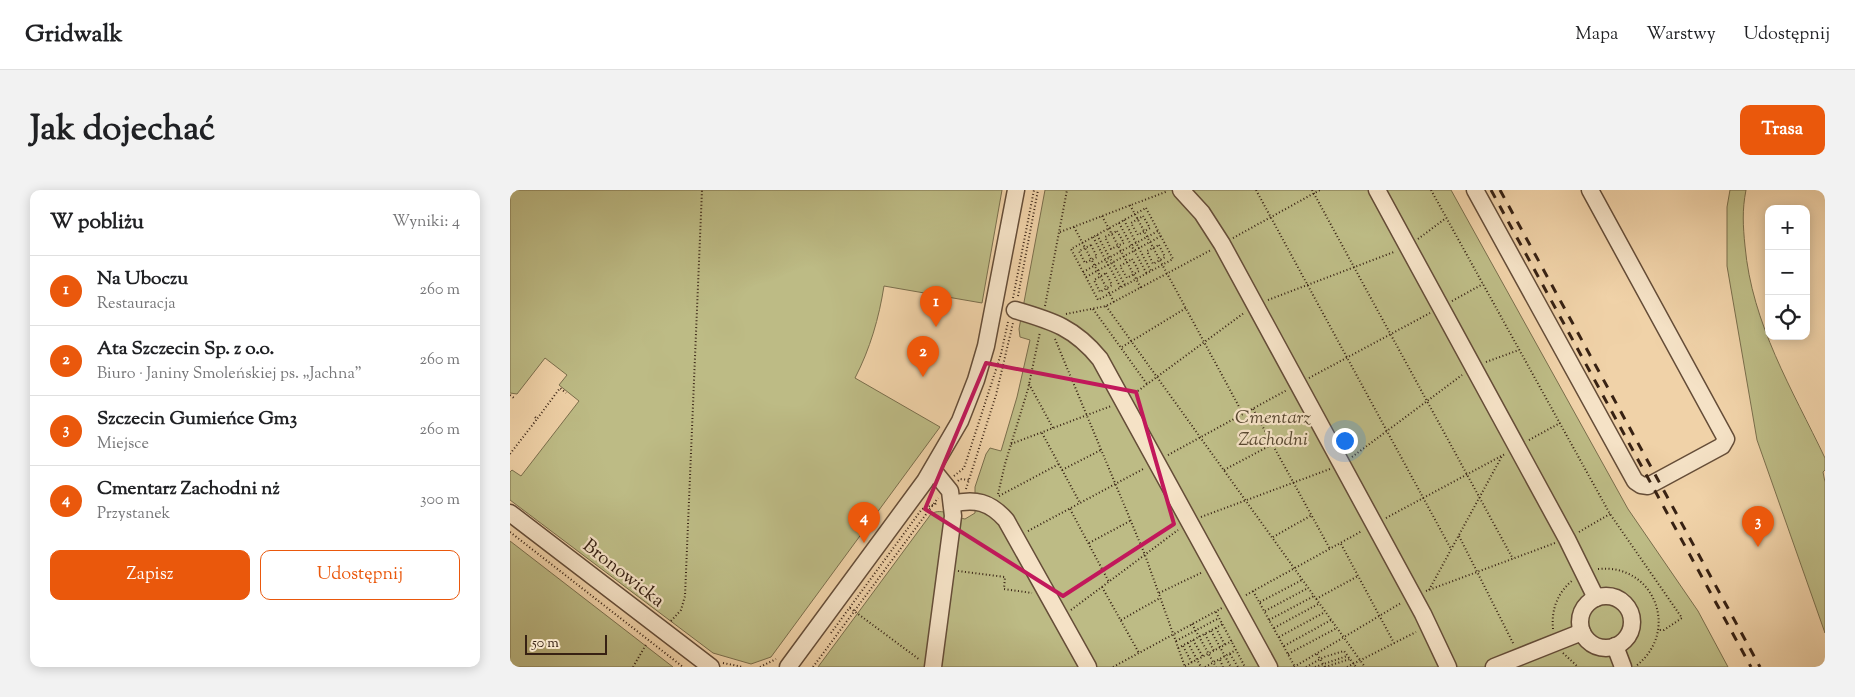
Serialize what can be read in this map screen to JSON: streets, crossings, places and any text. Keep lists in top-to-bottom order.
{
  "streets": {
    "street": ["Bronowicka"]
  },
  "parks": ["Cmentarz Zachodni"],
  "scale_bar": "50 m",
  "page": {
    "header": "Gridwalk",
    "nav": ["Mapa", "Warstwy", "Udostępnij"],
    "title": "Jak dojechać",
    "buttons": [
      "Trasa",
      ["Zapisz", "Udostępnij"]
    ],
    "heading": ["W pobliżu", "Wyniki: 4"],
    "map_buttons": ["+", "−"],
    "list": [
      {
        "mark": "1",
        "name": "Na Uboczu",
        "note": "Restauracja",
        "value": "260 m"
      },
      {
        "mark": "2",
        "name": "Ata Szczecin Sp. z o.o.",
        "note": "Biuro · Janiny Smoleńskiej ps. „Jachna”",
        "value": "260 m"
      },
      {
        "mark": "3",
        "name": "Szczecin Gumieńce Gm3",
        "note": "Miejsce",
        "value": "260 m"
      },
      {
        "mark": "4",
        "name": "Cmentarz Zachodni nż",
        "note": "Przystanek",
        "value": "300 m"
      }
    ],
    "pins": [
      "1",
      "2",
      "4",
      "3"
    ],
    "scale": "50 m"
  }
}
